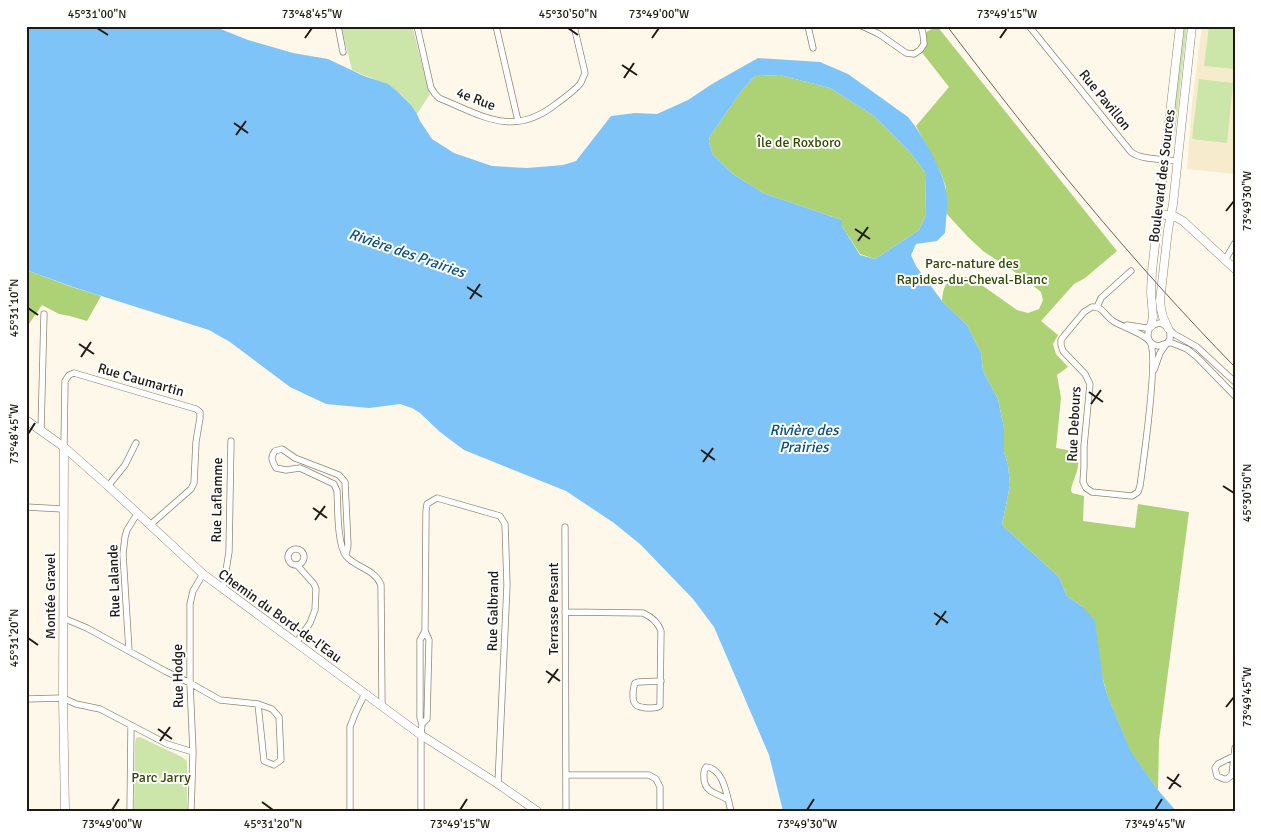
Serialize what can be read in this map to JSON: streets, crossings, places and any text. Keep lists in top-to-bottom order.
{
  "streets": {
    "street": [
      "4e Rue",
      "Rue Pavillon",
      "Boulevard des Sources",
      "Rue Caumartin",
      "Rue Debours",
      "Rue Laflamme",
      "Rue Lalande",
      "Montée Gravel",
      "Terrasse Pesant",
      "Rue Galbrand",
      "Chemin du Bord-de-l'Eau",
      "Rue Hodge"
    ]
  },
  "crossings": [
    ["Rue Pavillon", "Boulevard des Sources"],
    ["Rue Caumartin", "Montée Gravel"],
    ["Rue Caumartin", "Chemin du Bord-de-l'Eau"],
    ["Rue Laflamme", "Chemin du Bord-de-l'Eau"],
    ["Rue Lalande", "Chemin du Bord-de-l'Eau"],
    ["Montée Gravel", "Chemin du Bord-de-l'Eau"],
    ["Rue Galbrand", "Chemin du Bord-de-l'Eau"],
    ["Chemin du Bord-de-l'Eau", "Rue Hodge"]
  ],
  "water": ["Rivière des Prairies"],
  "parks": ["Île de Roxboro", "Parc-nature des Rapides-du-Cheval-Blanc", "Parc Jarry"],
  "coordinates": [
    "45°31'00\"N",
    "73°48'45\"W",
    "45°30'50\"N",
    "73°49'00\"W",
    "73°49'15\"W",
    "73°49'30\"W",
    "45°31'10\"N",
    "45°31'20\"N",
    "73°49'45\"W"
  ]
}
